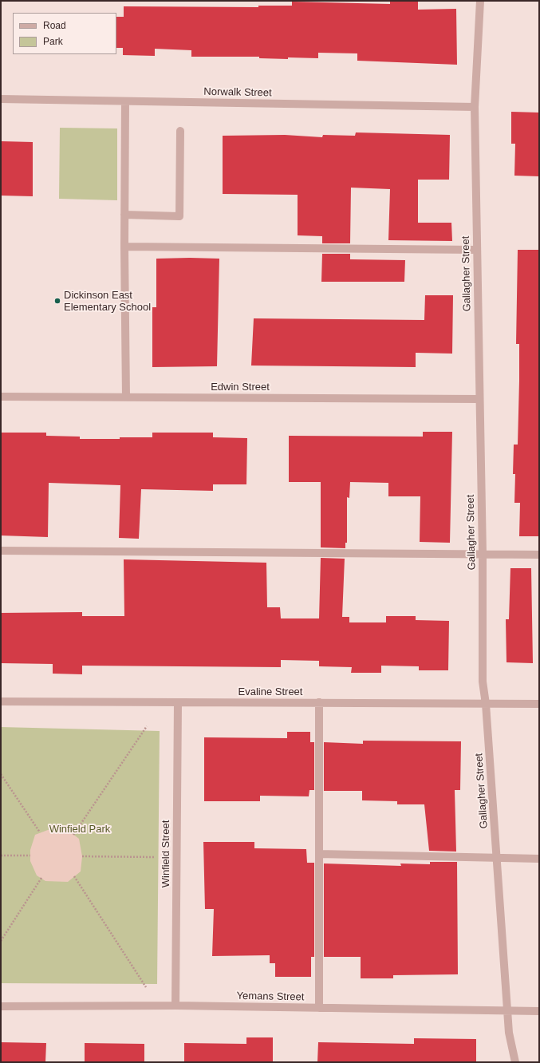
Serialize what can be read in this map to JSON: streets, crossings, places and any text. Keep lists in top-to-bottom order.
{
  "streets": {
    "street": [
      "Norwalk Street",
      "Gallagher Street",
      "Edwin Street",
      "Evaline Street",
      "Winfield Street",
      "Yemans Street"
    ]
  },
  "crossings": [
    ["Norwalk Street", "Gallagher Street"],
    ["Gallagher Street", "Edwin Street"],
    ["Gallagher Street", "Evaline Street"],
    ["Gallagher Street", "Yemans Street"],
    ["Evaline Street", "Winfield Street"],
    ["Winfield Street", "Yemans Street"]
  ],
  "parks": ["Winfield Park"],
  "places": ["Dickinson East Elementary School"],
  "legend": ["Road", "Park"]
}
